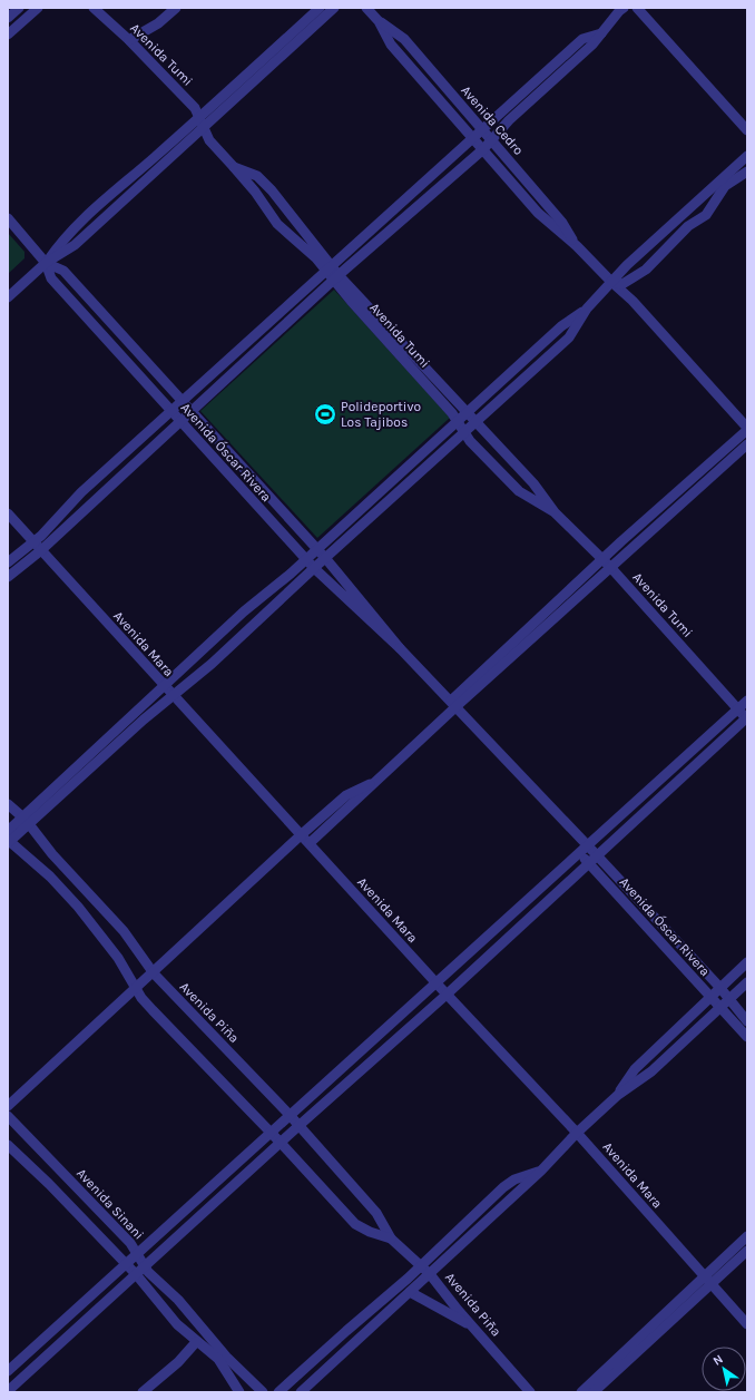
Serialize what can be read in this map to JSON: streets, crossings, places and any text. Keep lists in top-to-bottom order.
{
  "streets": {
    "street": [
      "Avenida Tumi",
      "Avenida Cedro",
      "Avenida Óscar Rivera",
      "Avenida Mara",
      "Avenida Piña",
      "Avenida Sinani"
    ]
  },
  "places": {
    "sports": ["Polideportivo Los Tajibos"]
  },
  "north": "top left"
}
